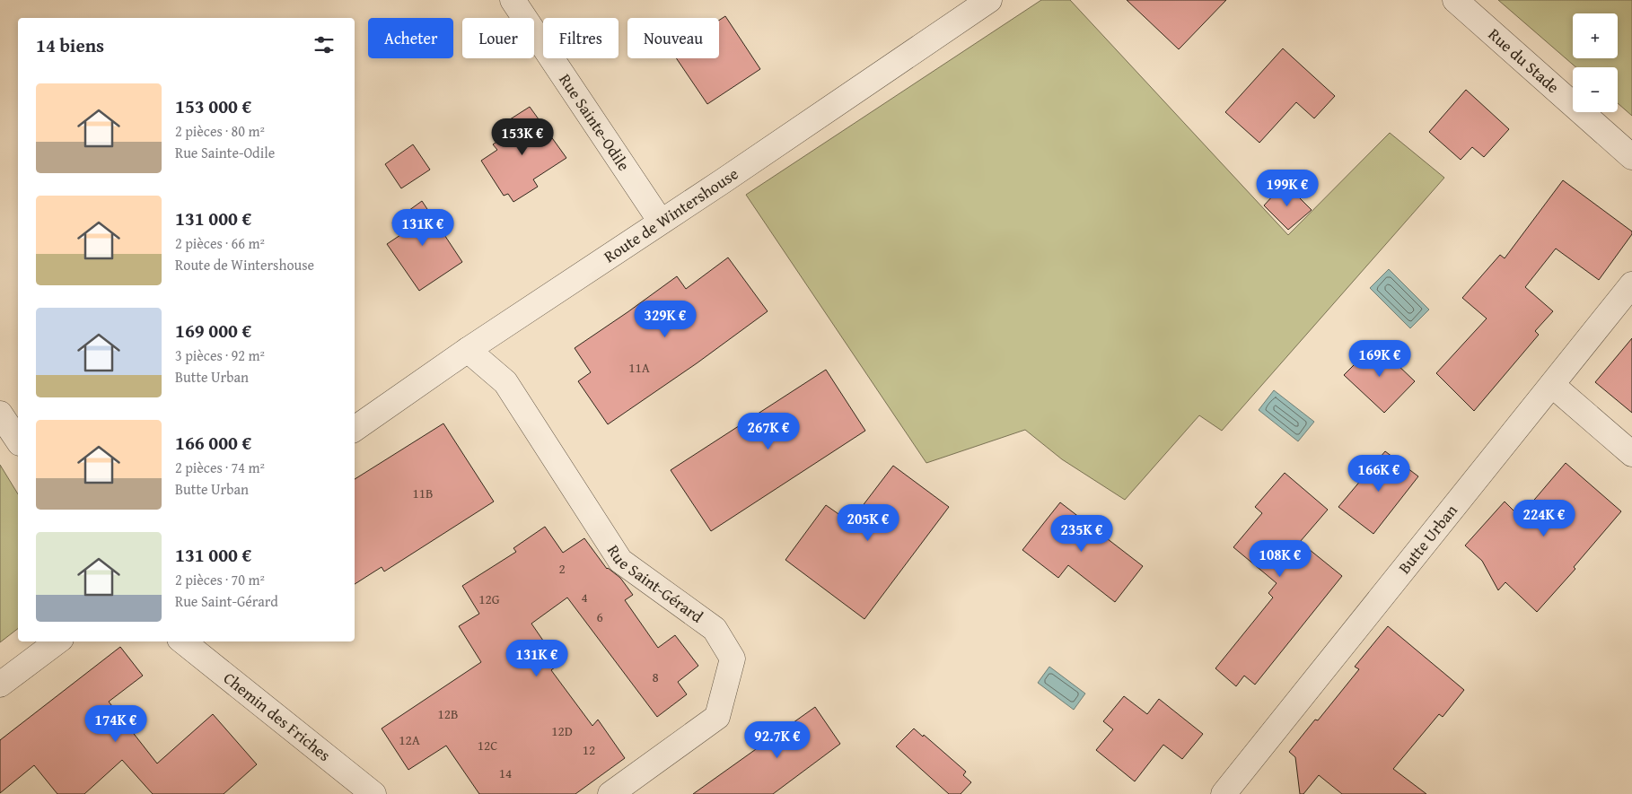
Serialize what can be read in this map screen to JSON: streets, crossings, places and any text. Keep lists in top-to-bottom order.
{
  "streets": {
    "street": [
      "Rue du Stade",
      "Rue Sainte-Odile",
      "Route de Wintershouse",
      "Butte Urban",
      "Rue Saint-Gérard",
      "Chemin des Friches"
    ]
  },
  "crossings": [
    ["Rue Sainte-Odile", "Route de Wintershouse"],
    ["Route de Wintershouse", "Rue Saint-Gérard"]
  ],
  "house_numbers": [
    "11A",
    "11B",
    "2",
    "4",
    "12G",
    "6",
    "8",
    "12B",
    "12D",
    "12A",
    "12C",
    "12",
    "14"
  ],
  "page": {
    "map_buttons": ["+", "−"],
    "chip": [
      "Acheter",
      "Louer",
      "Filtres",
      "Nouveau"
    ],
    "heading": "14 biens",
    "list": [
      {
        "name": "153 000 €",
        "note": "2 pièces · 80 m² · Rue Sainte-Odile"
      },
      {
        "name": "131 000 €",
        "note": "2 pièces · 66 m² · Route de Wintershouse"
      },
      {
        "name": "169 000 €",
        "note": "3 pièces · 92 m² · Butte Urban"
      },
      {
        "name": "166 000 €",
        "note": "2 pièces · 74 m² · Butte Urban"
      },
      {
        "name": "131 000 €",
        "note": "2 pièces · 70 m² · Rue Saint-Gérard"
      }
    ],
    "price": [
      "153K €",
      "199K €",
      "131K €",
      "329K €",
      "169K €",
      "267K €",
      "166K €",
      "224K €",
      "205K €",
      "235K €",
      "108K €",
      "131K €",
      "174K €",
      "92.7K €"
    ]
  }
}
